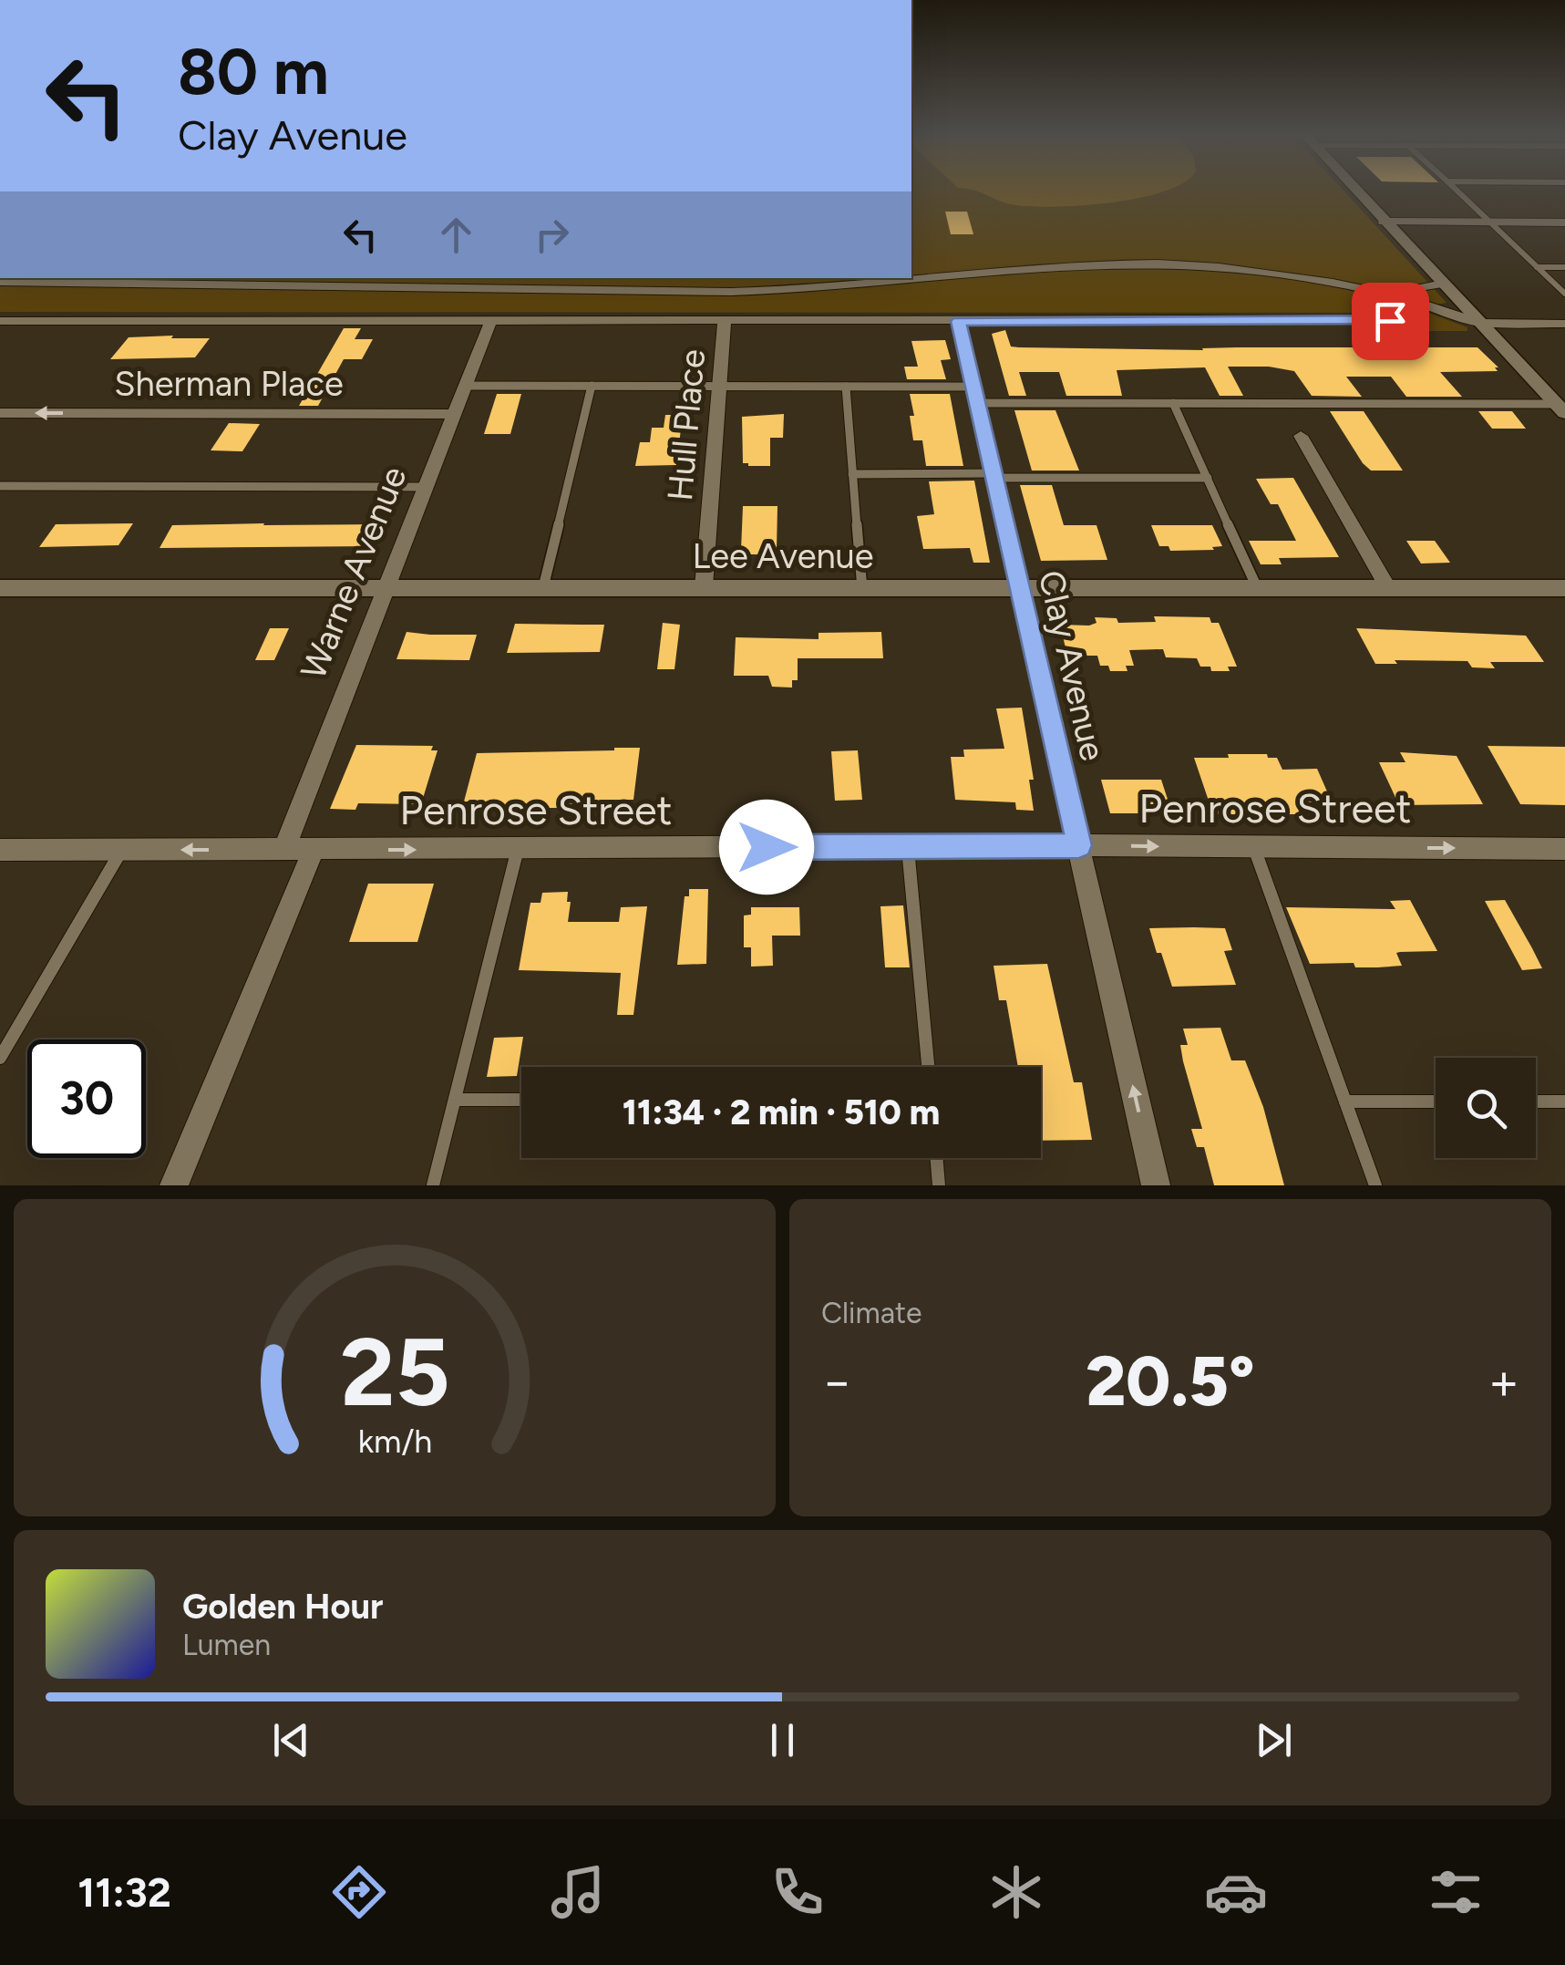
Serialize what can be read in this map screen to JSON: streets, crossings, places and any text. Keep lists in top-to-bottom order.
{
  "streets": {
    "street": [
      "Sherman Place",
      "Hull Place",
      "Lee Avenue",
      "Warne Avenue",
      "Clay Avenue",
      "Penrose Street"
    ]
  },
  "crossings": [
    ["Sherman Place", "Warne Avenue"],
    ["Hull Place", "Lee Avenue"],
    ["Lee Avenue", "Warne Avenue"],
    ["Lee Avenue", "Clay Avenue"],
    ["Warne Avenue", "Penrose Street"],
    ["Clay Avenue", "Penrose Street"]
  ],
  "one_way": ["Clay Avenue"],
  "page": {
    "turn": ["80 m", "Clay Avenue"],
    "limit": "30",
    "trip": "11:34 · 2 min · 510 m",
    "tile": "Climate",
    "heat": ["−", "20.5°", "+"],
    "song": ["Golden Hour", "Lumen"],
    "tabs": "11:32",
    "gauge": ["25", "km/h"]
  }
}
